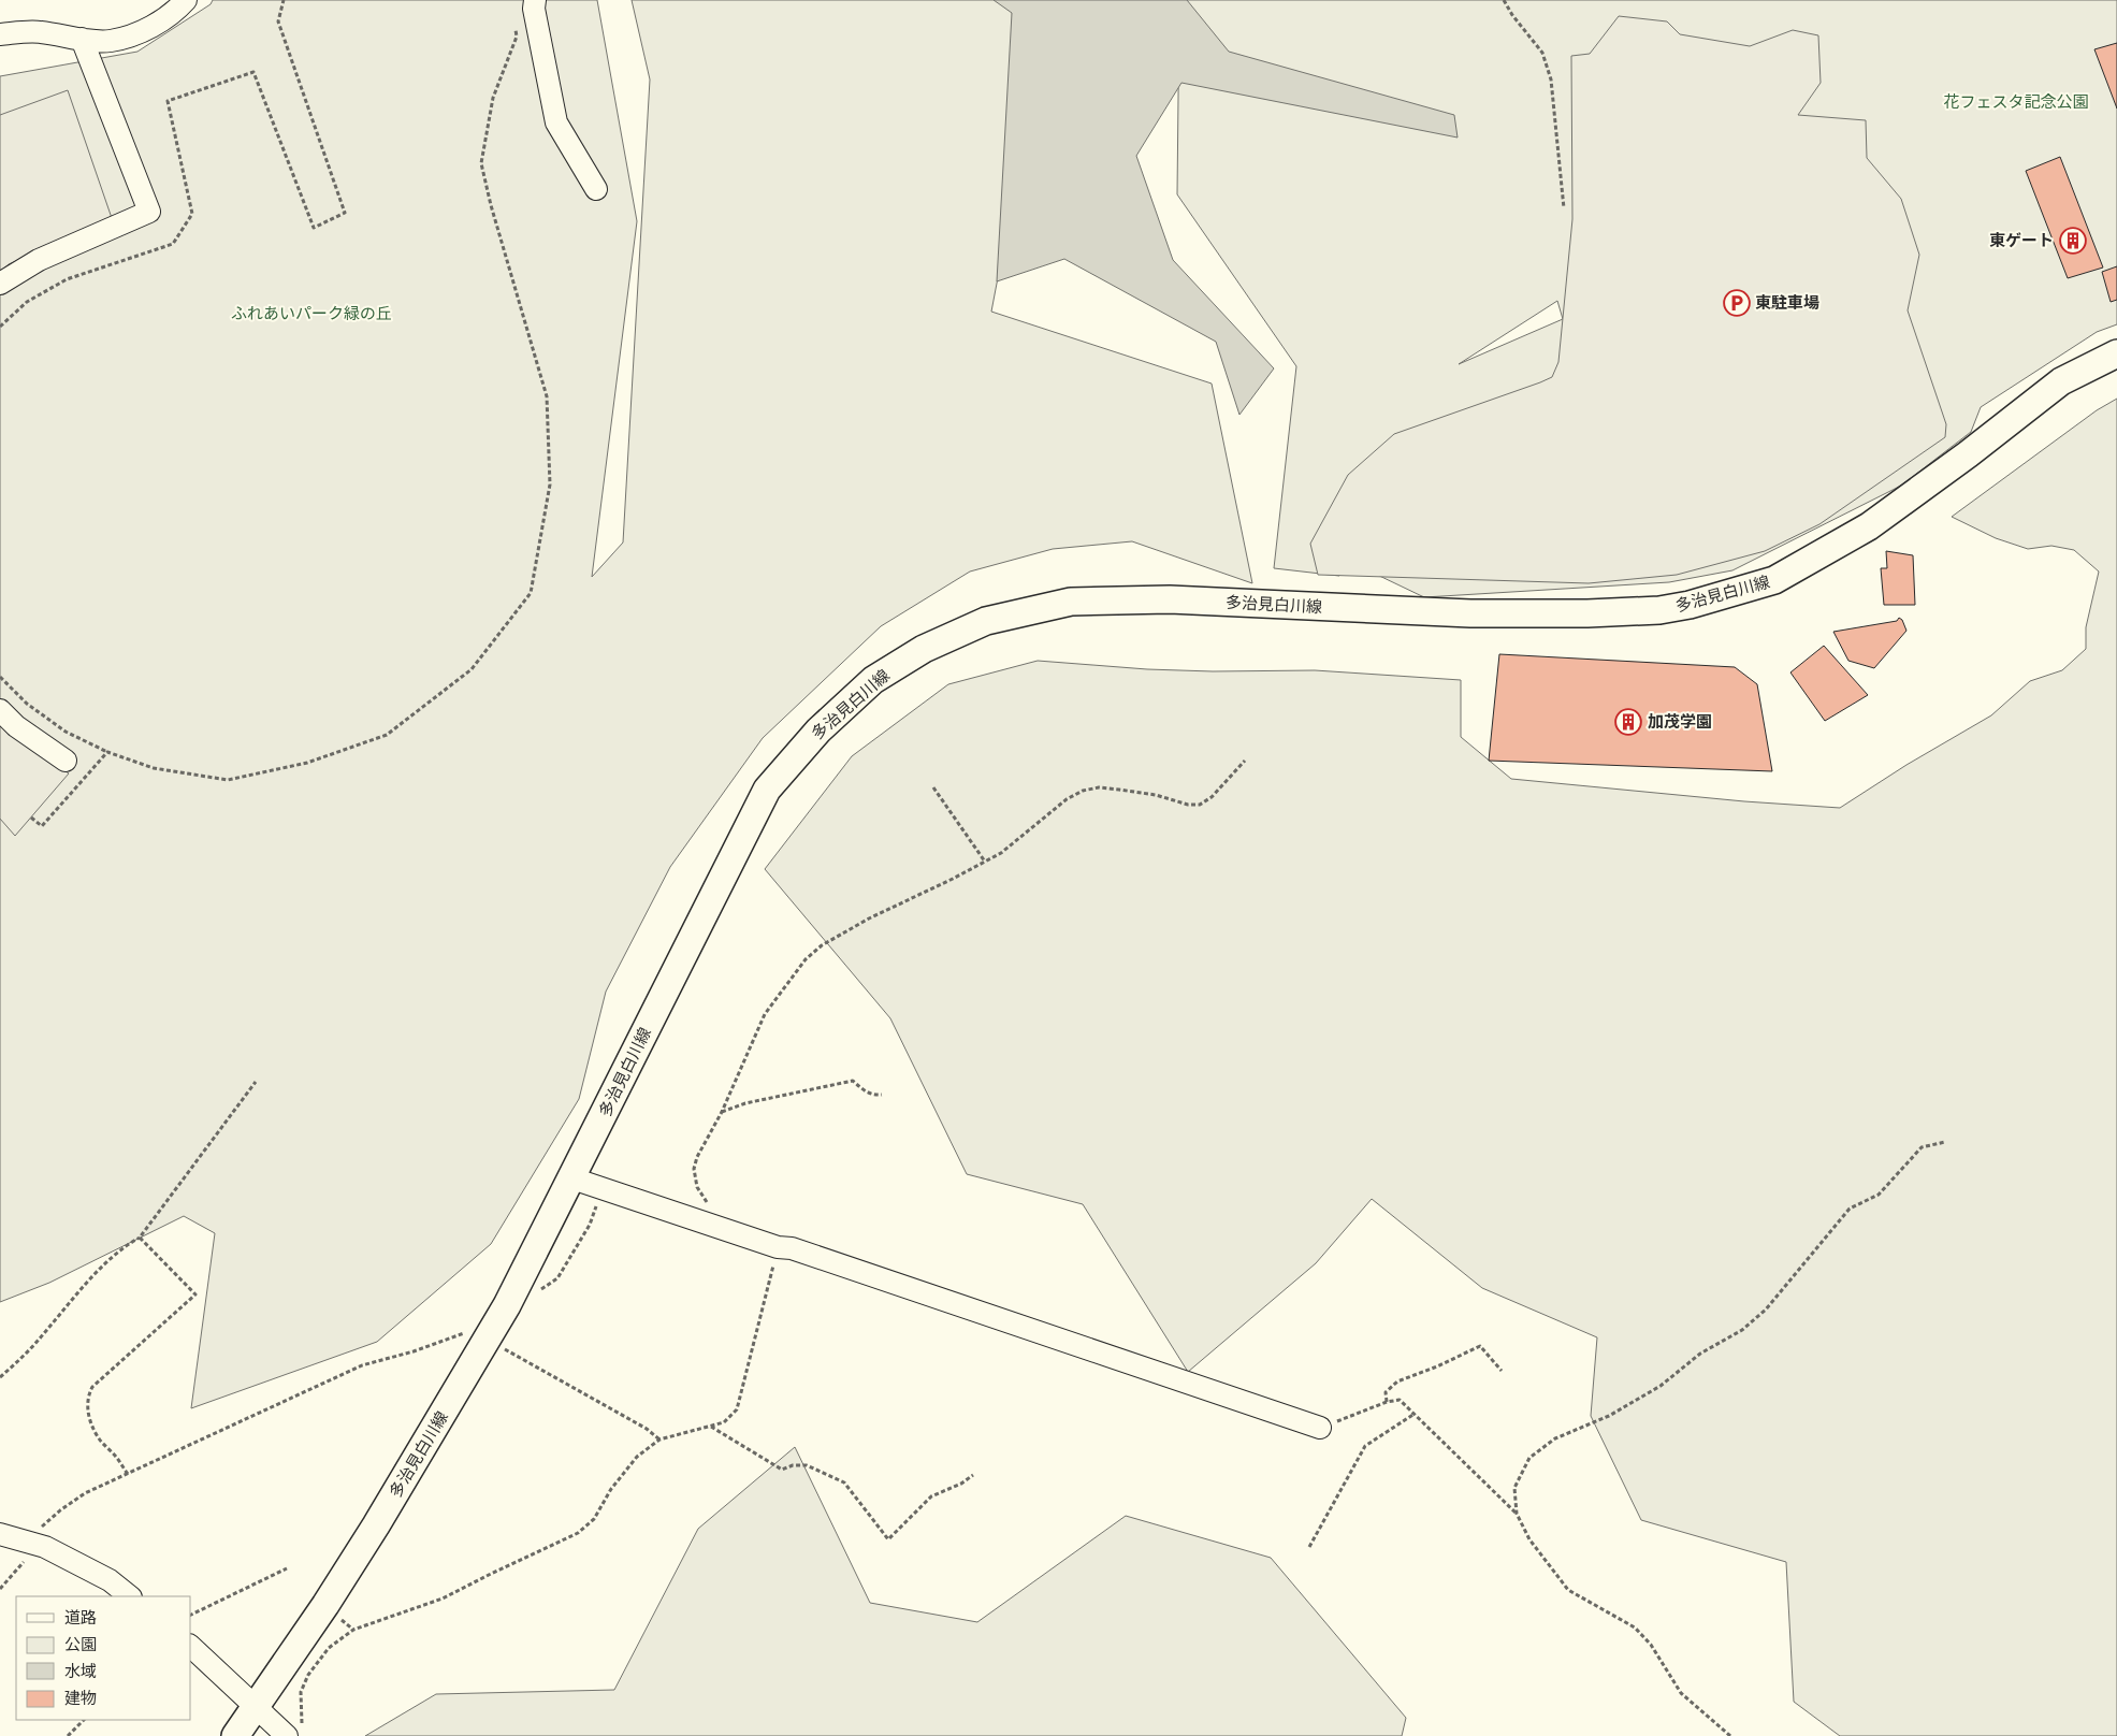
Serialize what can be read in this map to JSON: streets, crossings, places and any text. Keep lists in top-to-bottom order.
{
  "streets": {
    "main road": ["多治見白川線"]
  },
  "parks": ["花フェスタ記念公園", "ふれあいパーク緑の丘"],
  "places": {
    "building": ["東ゲート", "加茂学園"],
    "parking": ["東駐車場"]
  },
  "legend": [
    "道路",
    "公園",
    "水域",
    "建物"
  ]
}
